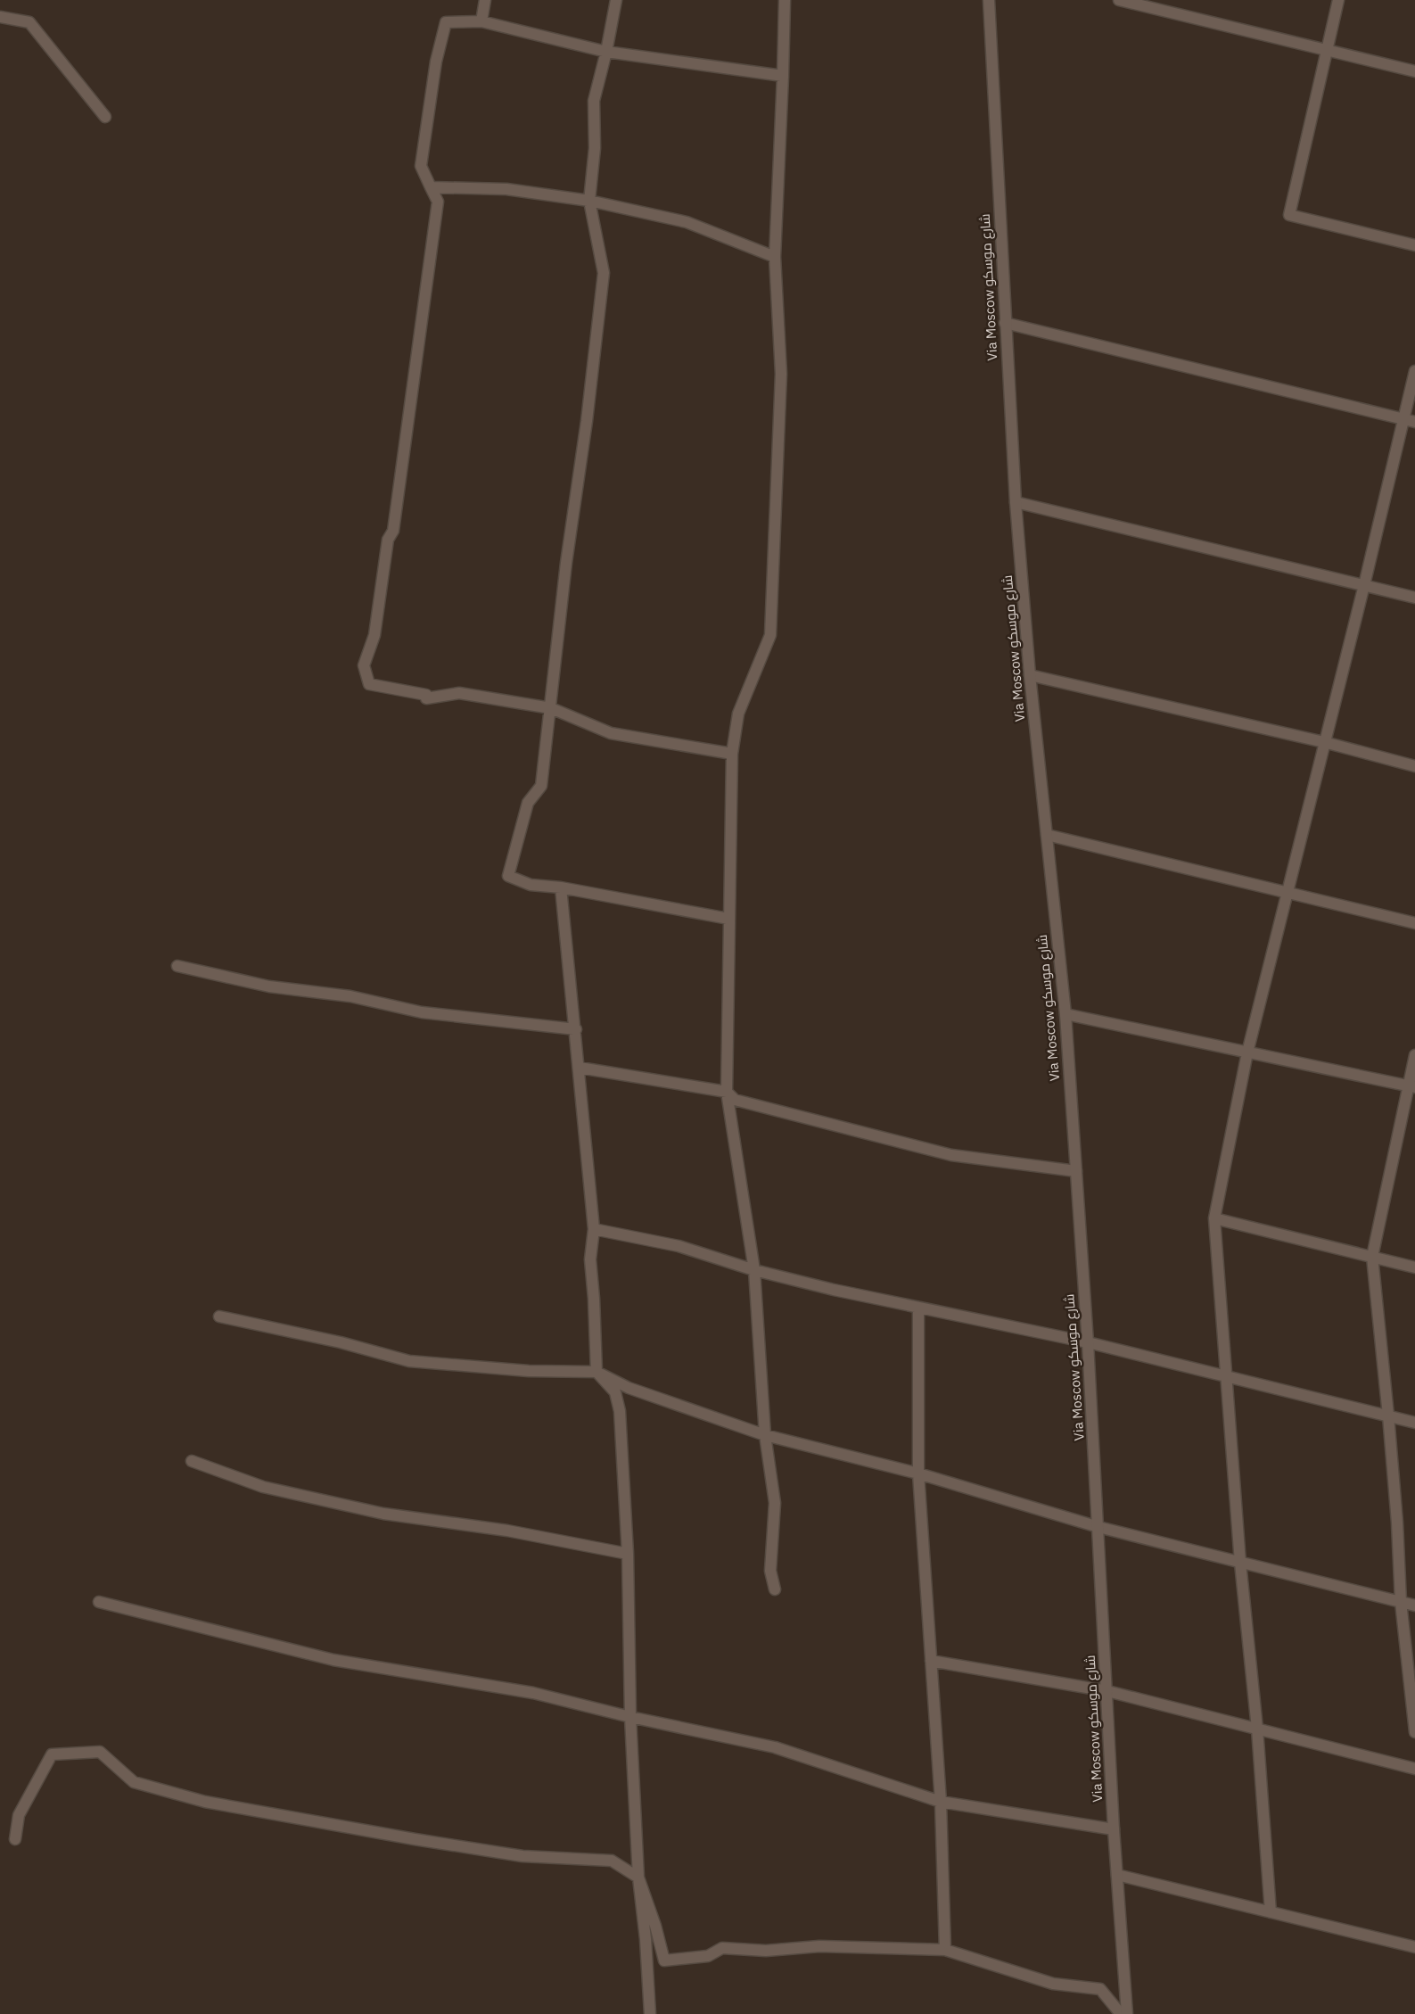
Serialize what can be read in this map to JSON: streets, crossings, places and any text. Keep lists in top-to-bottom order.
{
  "streets": {
    "street": ["Via Moscow شارع موسكو"]
  }
}
